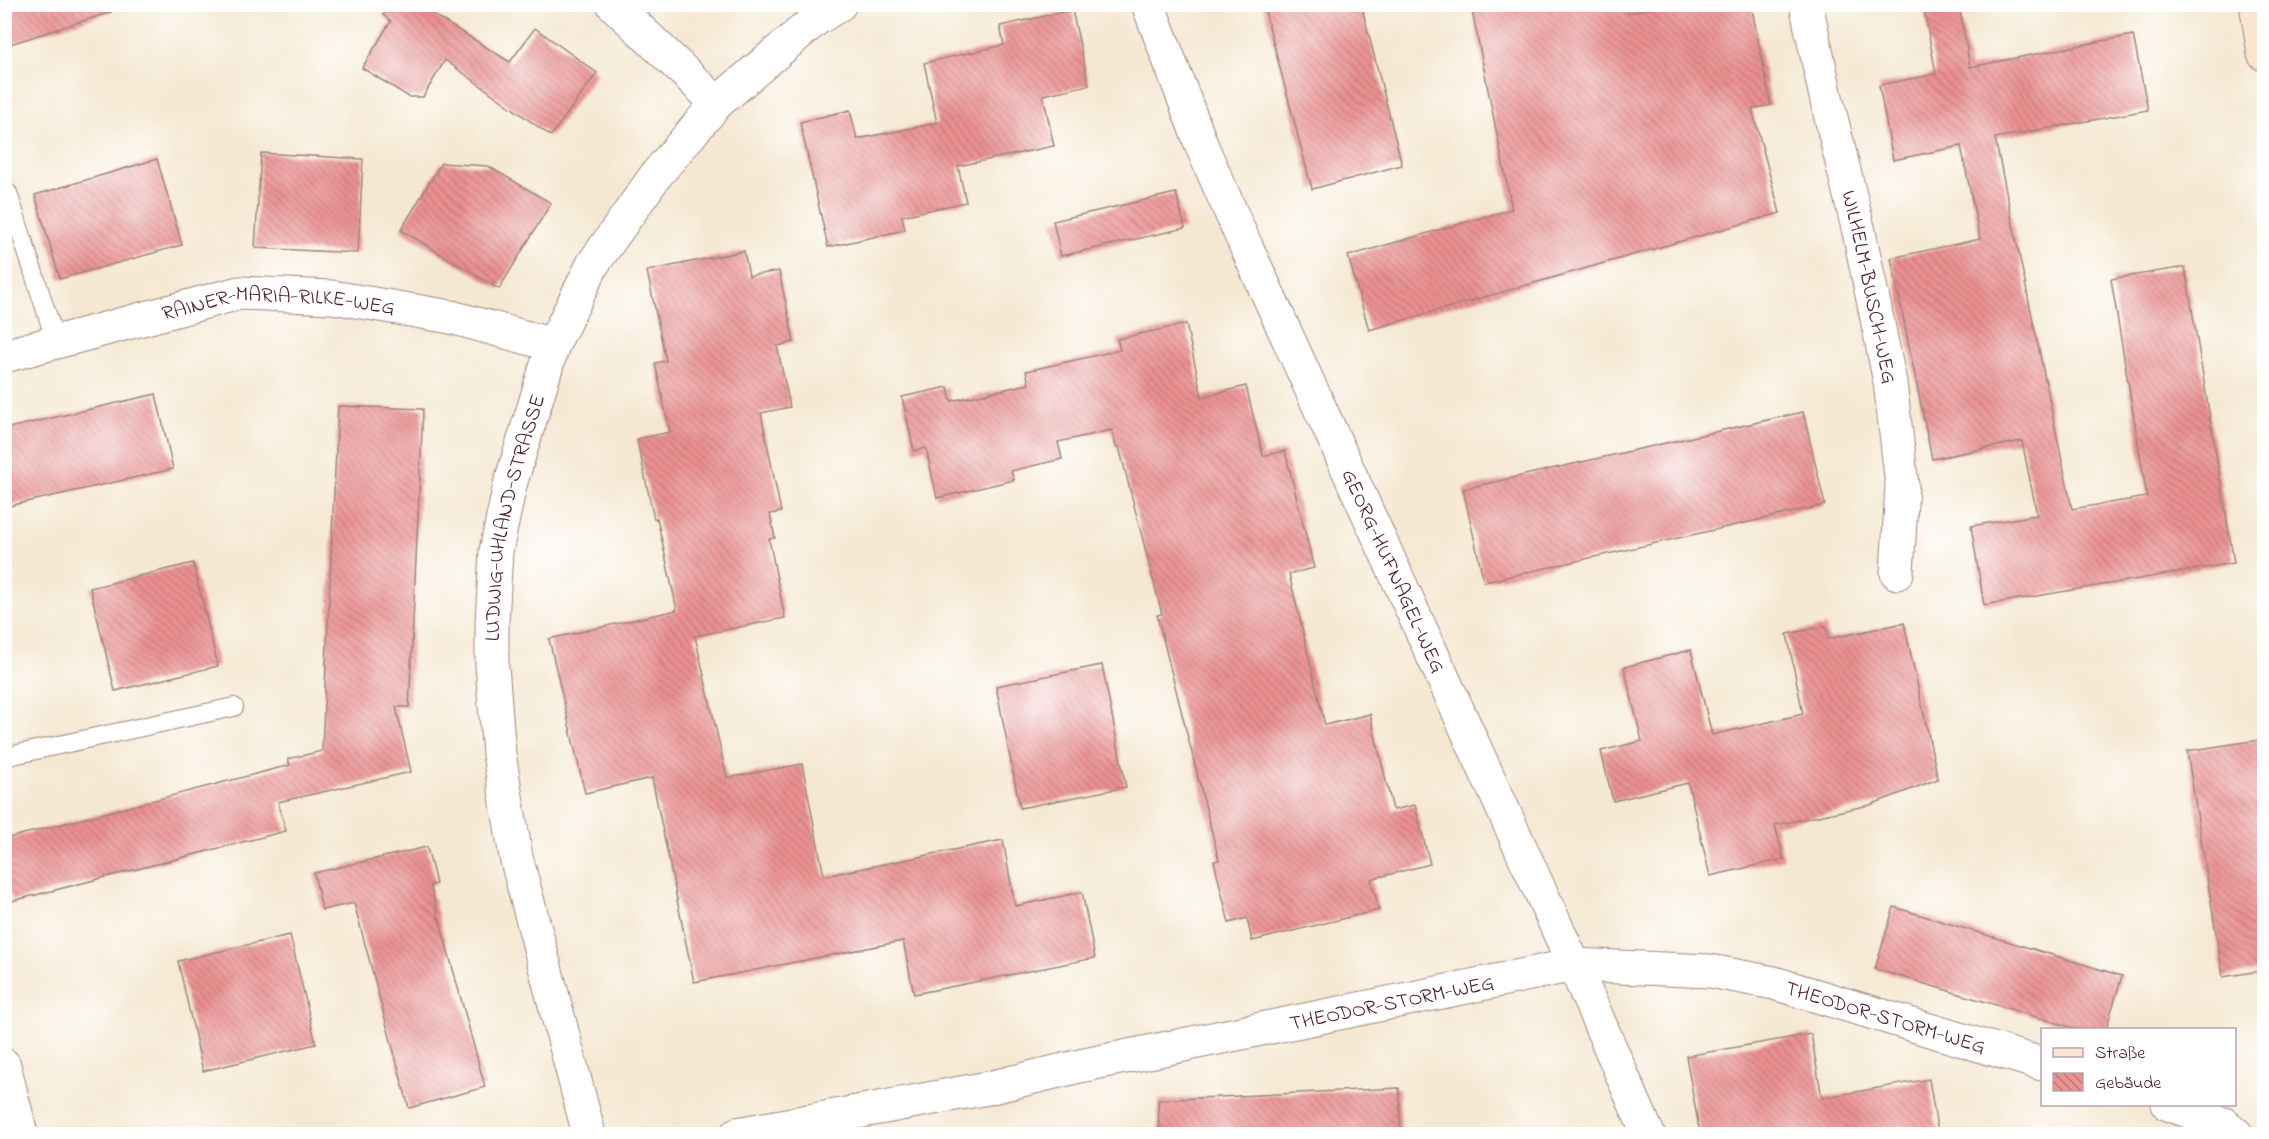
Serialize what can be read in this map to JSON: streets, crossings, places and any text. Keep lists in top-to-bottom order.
{
  "streets": {
    "street": [
      "WILHELM-BUSCH-WEG",
      "RAINER-MARIA-RILKE-WEG",
      "LUDWIG-UHLAND-STRASSE",
      "GEORG-HUFNAGEL-WEG",
      "THEODOR-STORM-WEG"
    ]
  },
  "crossings": [
    ["RAINER-MARIA-RILKE-WEG", "LUDWIG-UHLAND-STRASSE"],
    ["GEORG-HUFNAGEL-WEG", "THEODOR-STORM-WEG"]
  ],
  "legend": ["Straße", "Gebäude"]
}
